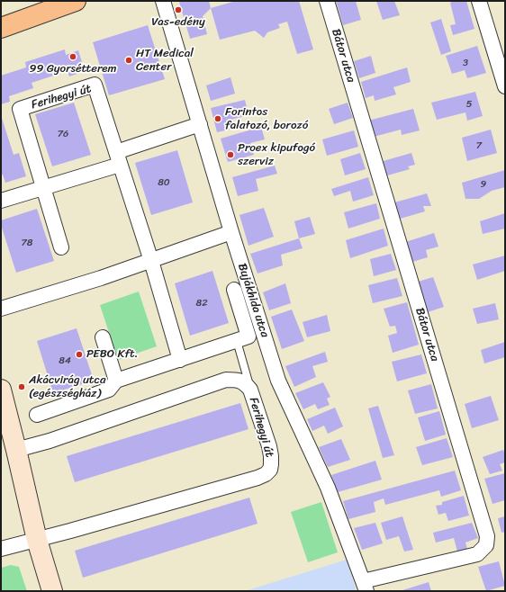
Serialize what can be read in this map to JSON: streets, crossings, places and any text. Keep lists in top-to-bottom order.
{
  "streets": {
    "street": ["Bátor utca", "Ferihegyi út", "Bujákhida utca"]
  },
  "crossings": [
    ["Bátor utca", "Bujákhida utca"]
  ],
  "places": [
    "Vas-edény",
    "99 Gyorsétterem",
    "HT Medical Center",
    "Forintos falatozó, borozó",
    "Proex kipufogó szerviz",
    "PEBO Kft.",
    "Akácvirág utca (egészségház)"
  ],
  "house_numbers": [
    "3",
    "5",
    "76",
    "7",
    "80",
    "9",
    "78",
    "82",
    "84"
  ]
}
